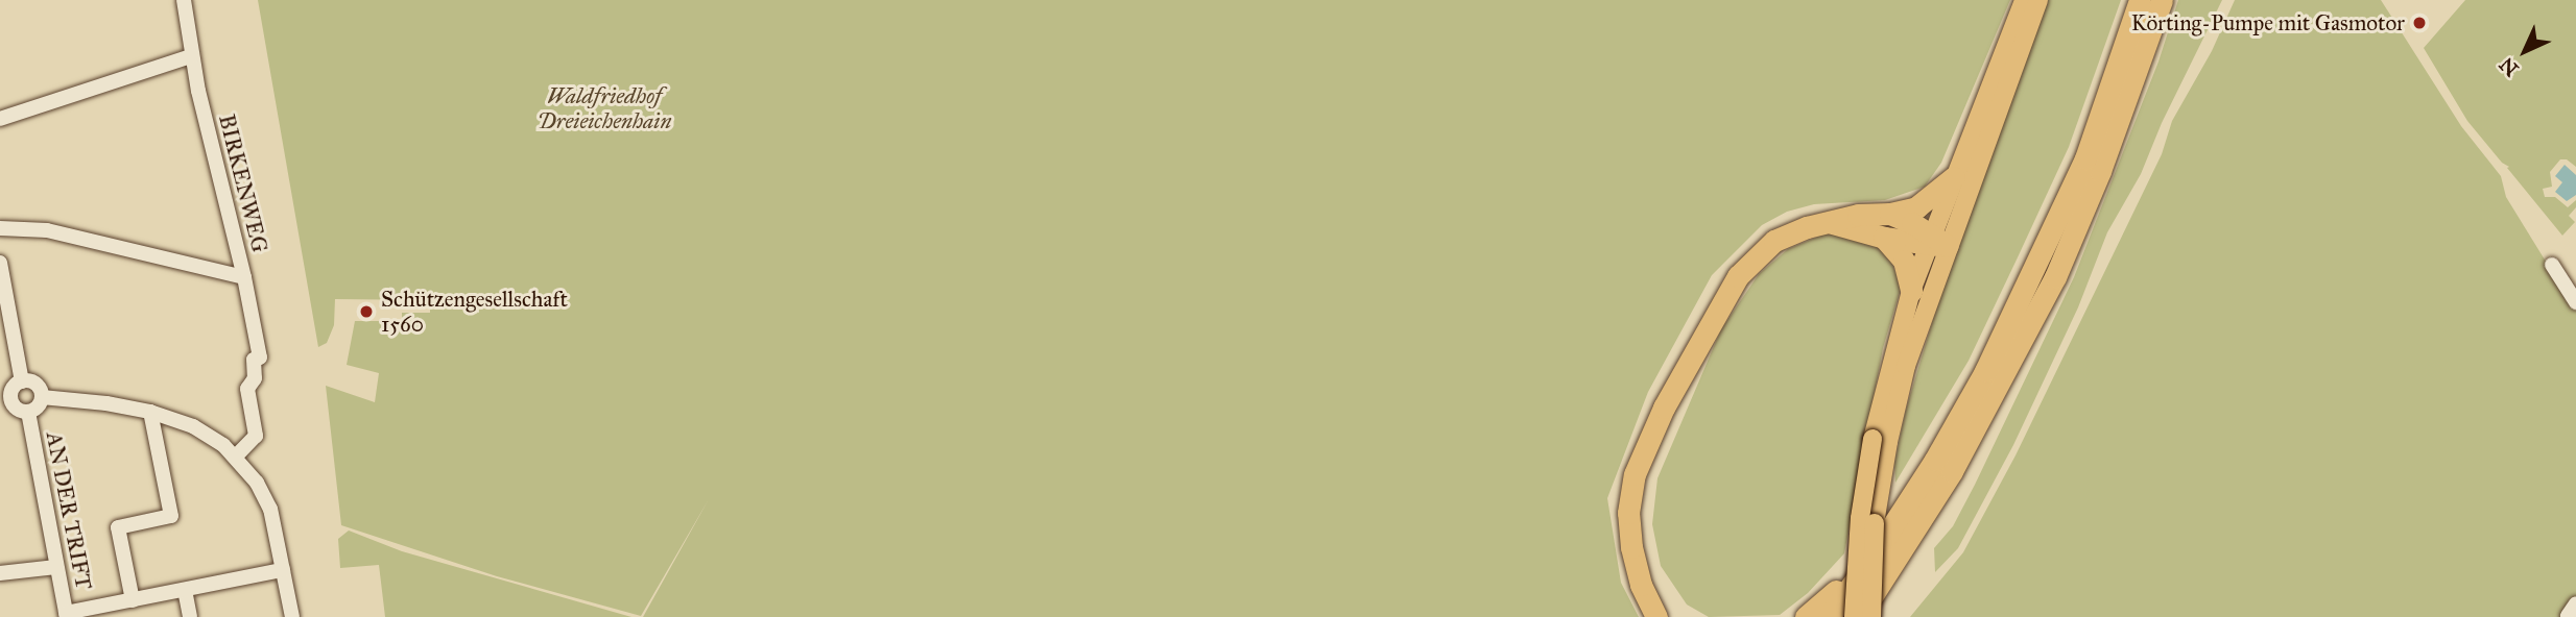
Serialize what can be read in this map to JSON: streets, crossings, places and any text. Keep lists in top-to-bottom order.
{
  "streets": {
    "street": ["BIRKENWEG", "AN DER TRIFT"]
  },
  "parks": ["Waldfriedhof Dreieichenhain"],
  "places": ["Körting-Pumpe mit Gasmotor", "Schützengesellschaft 1560"],
  "north": "bottom left"
}
